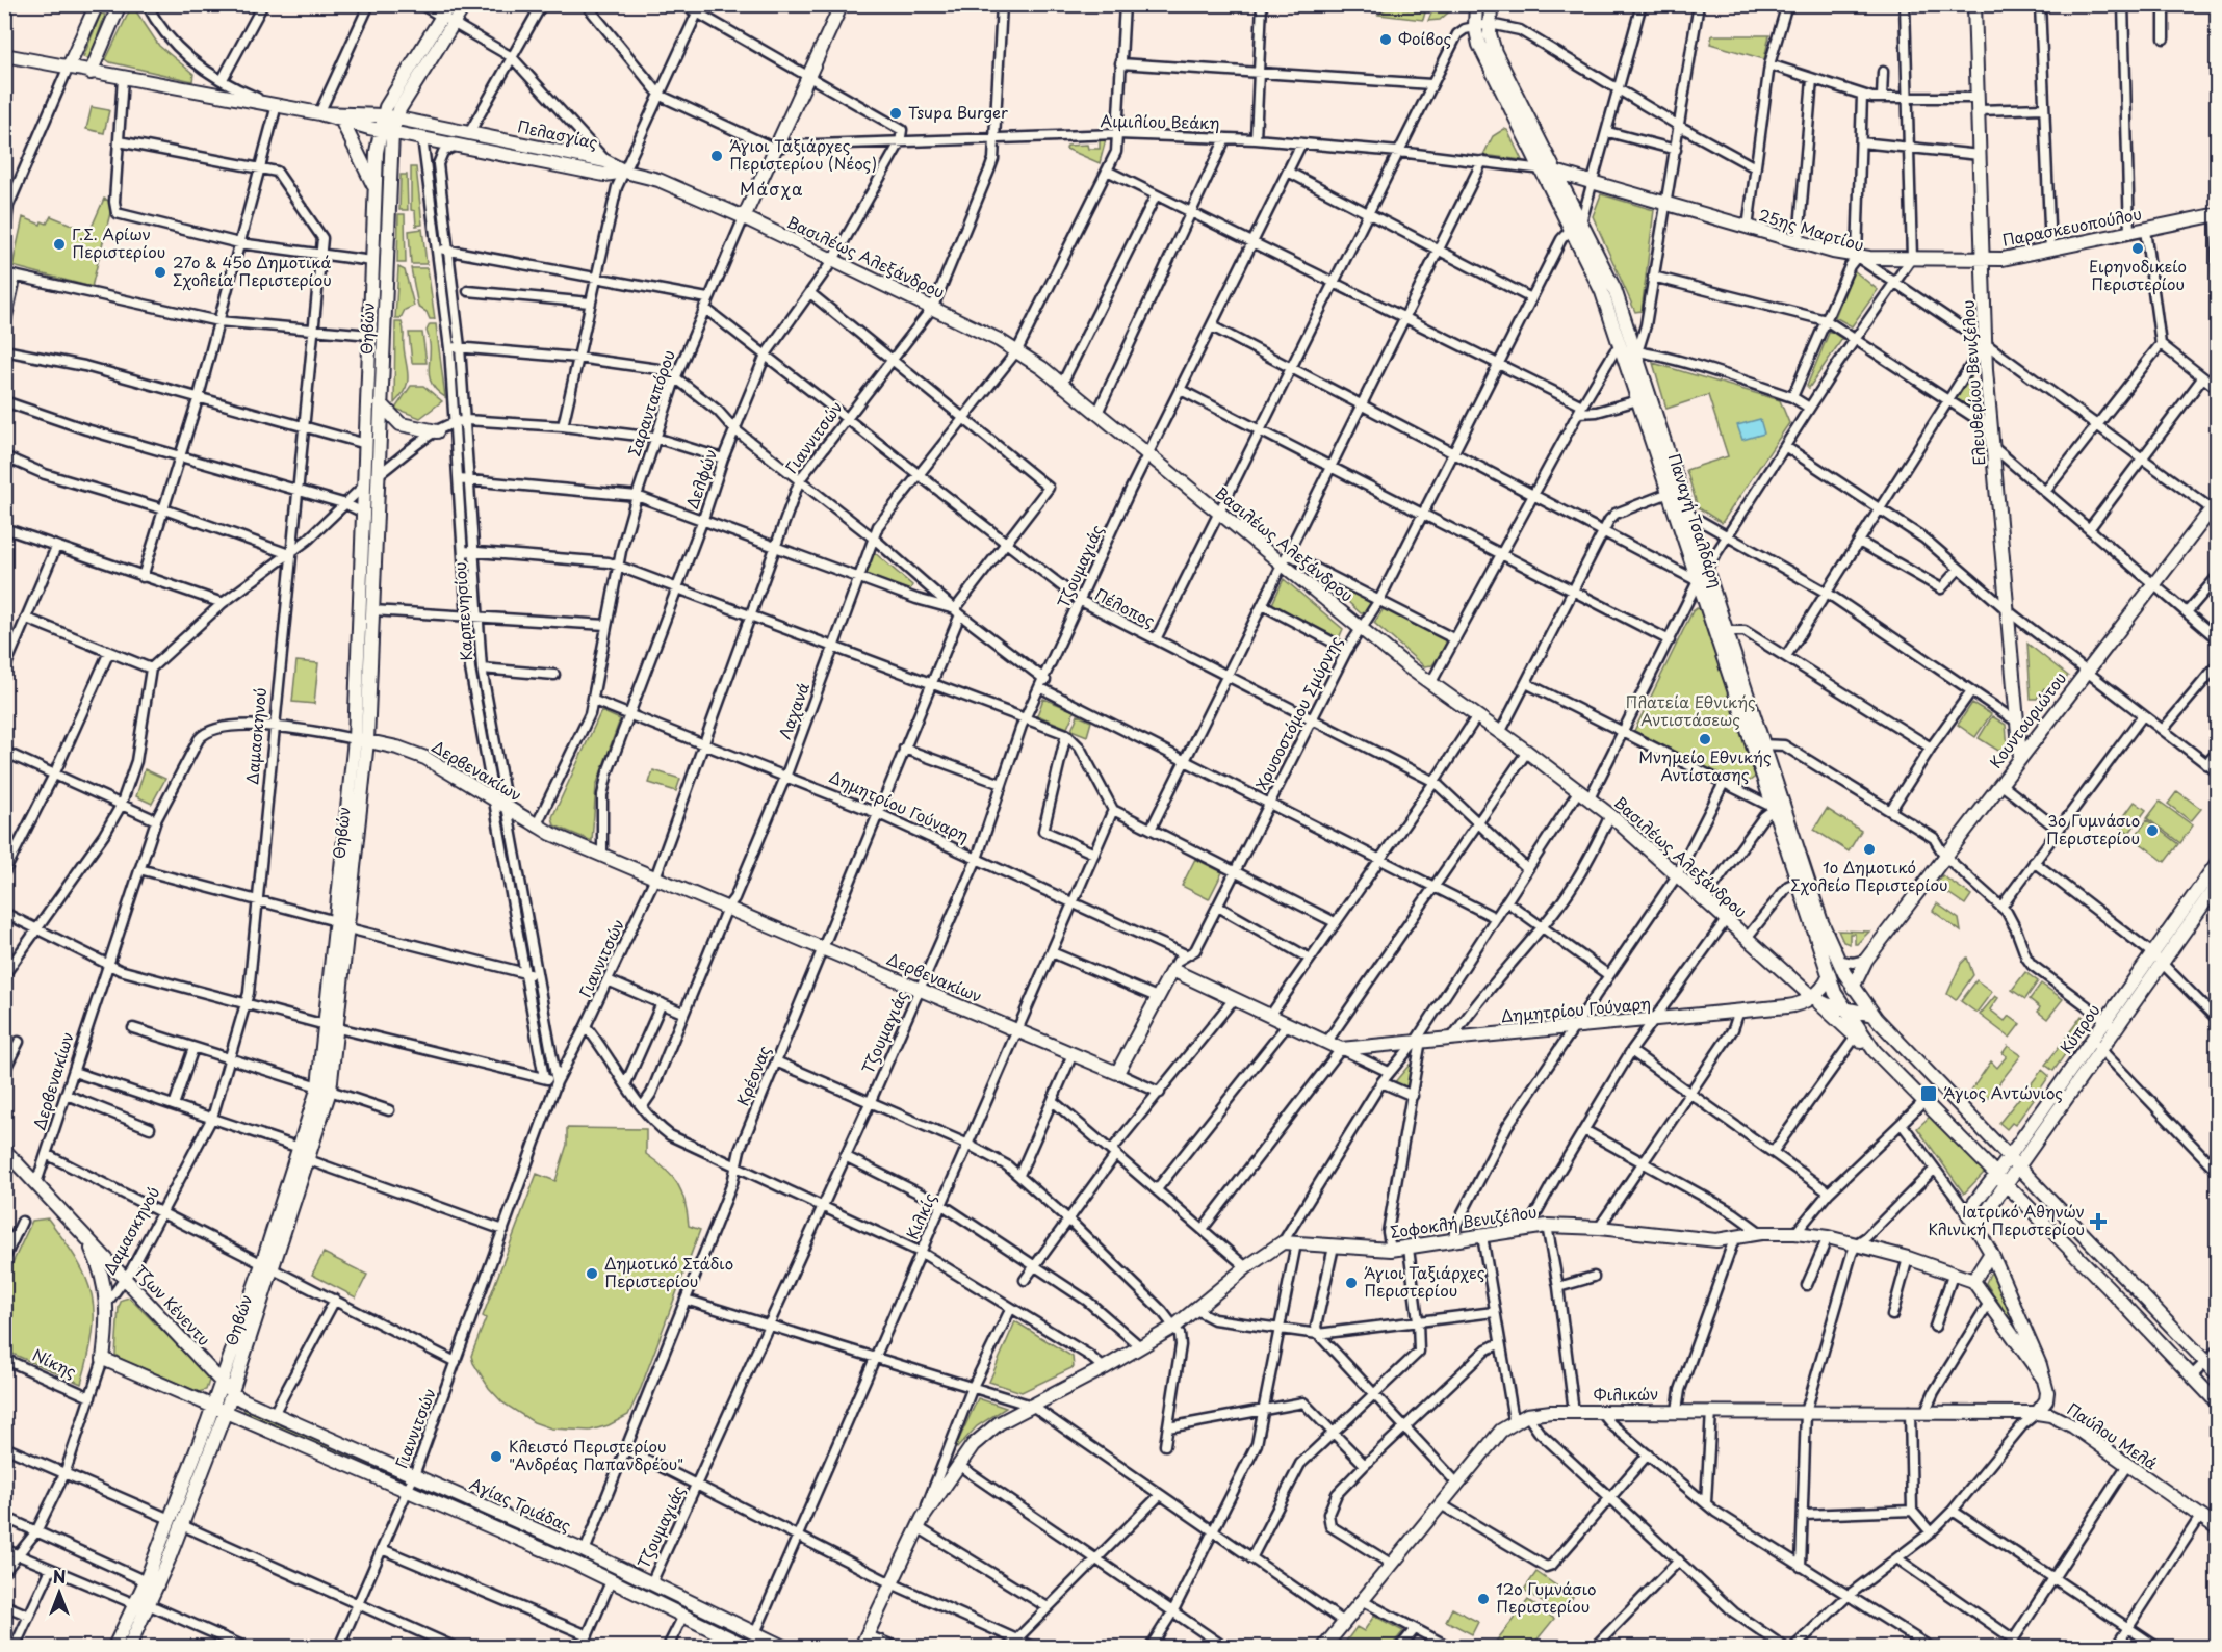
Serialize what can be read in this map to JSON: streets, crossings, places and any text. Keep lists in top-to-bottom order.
{
  "streets": {
    "street": [
      "Αιμιλίου Βεάκη",
      "Πελασγίας",
      "Παρασκευοπούλου",
      "25ης Μαρτίου",
      "Βασιλέως Αλεξάνδρου",
      "Θηβών",
      "Ελευθερίου Βενιζέλου",
      "Σαρανταπόρου",
      "Γιαννιτσών",
      "Δελφών",
      "Παναγή Τσαλδάρη",
      "Τζουμαγιάς",
      "Πέλοπος",
      "Καρπενησίου",
      "Λαχανά",
      "Χρυσοστόμου Σμύρνης",
      "Κουντουριώτου",
      "Δαμασκηνού",
      "Δερβενακίων",
      "Δημητρίου Γούναρη",
      "Κύπρου",
      "Κρέσνας",
      "Κιλκίς",
      "Σοφοκλή Βενιζέλου",
      "Τζων Κένεντυ",
      "Νίκης",
      "Φιλικών",
      "Παύλου Μελά",
      "Αγίας Τριάδας"
    ]
  },
  "crossings": [
    ["Αιμιλίου Βεάκη", "Σαρανταπόρου"],
    ["Αιμιλίου Βεάκη", "Γιαννιτσών"],
    ["Αιμιλίου Βεάκη", "Δελφών"],
    ["Αιμιλίου Βεάκη", "Παναγή Τσαλδάρη"],
    ["Αιμιλίου Βεάκη", "Τζουμαγιάς"],
    ["Αιμιλίου Βεάκη", "Λαχανά"],
    ["Πελασγίας", "Βασιλέως Αλεξάνδρου"],
    ["Πελασγίας", "Θηβών"],
    ["Πελασγίας", "Καρπενησίου"],
    ["Παρασκευοπούλου", "25ης Μαρτίου"],
    ["Παρασκευοπούλου", "Ελευθερίου Βενιζέλου"],
    ["25ης Μαρτίου", "Ελευθερίου Βενιζέλου"],
    ["25ης Μαρτίου", "Παναγή Τσαλδάρη"],
    ["25ης Μαρτίου", "Χρυσοστόμου Σμύρνης"],
    ["25ης Μαρτίου", "Κουντουριώτου"],
    ["Βασιλέως Αλεξάνδρου", "Σαρανταπόρου"],
    ["Βασιλέως Αλεξάνδρου", "Γιαννιτσών"],
    ["Βασιλέως Αλεξάνδρου", "Δελφών"],
    ["Βασιλέως Αλεξάνδρου", "Παναγή Τσαλδάρη"],
    ["Βασιλέως Αλεξάνδρου", "Τζουμαγιάς"],
    ["Βασιλέως Αλεξάνδρου", "Λαχανά"],
    ["Βασιλέως Αλεξάνδρου", "Χρυσοστόμου Σμύρνης"],
    ["Βασιλέως Αλεξάνδρου", "Δημητρίου Γούναρη"],
    ["Θηβών", "Δερβενακίων"],
    ["Θηβών", "Τζων Κένεντυ"],
    ["Θηβών", "Αγίας Τριάδας"],
    ["Ελευθερίου Βενιζέλου", "Κουντουριώτου"],
    ["Σαρανταπόρου", "Πέλοπος"],
    ["Σαρανταπόρου", "Δερβενακίων"],
    ["Σαρανταπόρου", "Δημητρίου Γούναρη"],
    ["Γιαννιτσών", "Πέλοπος"],
    ["Γιαννιτσών", "Καρπενησίου"],
    ["Γιαννιτσών", "Δερβενακίων"],
    ["Γιαννιτσών", "Δημητρίου Γούναρη"],
    ["Γιαννιτσών", "Αγίας Τριάδας"],
    ["Δελφών", "Πέλοπος"],
    ["Δελφών", "Δερβενακίων"],
    ["Δελφών", "Δημητρίου Γούναρη"],
    ["Παναγή Τσαλδάρη", "Χρυσοστόμου Σμύρνης"],
    ["Παναγή Τσαλδάρη", "Κουντουριώτου"],
    ["Παναγή Τσαλδάρη", "Κύπρου"],
    ["Τζουμαγιάς", "Πέλοπος"],
    ["Τζουμαγιάς", "Δερβενακίων"],
    ["Τζουμαγιάς", "Δημητρίου Γούναρη"],
    ["Τζουμαγιάς", "Αγίας Τριάδας"],
    ["Πέλοπος", "Λαχανά"],
    ["Πέλοπος", "Χρυσοστόμου Σμύρνης"],
    ["Πέλοπος", "Κρέσνας"],
    ["Καρπενησίου", "Δερβενακίων"],
    ["Λαχανά", "Δερβενακίων"],
    ["Λαχανά", "Δημητρίου Γούναρη"],
    ["Λαχανά", "Κρέσνας"],
    ["Χρυσοστόμου Σμύρνης", "Δερβενακίων"],
    ["Χρυσοστόμου Σμύρνης", "Δημητρίου Γούναρη"],
    ["Δαμασκηνού", "Δερβενακίων"],
    ["Δαμασκηνού", "Τζων Κένεντυ"],
    ["Δαμασκηνού", "Νίκης"],
    ["Δερβενακίων", "Κρέσνας"],
    ["Δερβενακίων", "Κιλκίς"],
    ["Δερβενακίων", "Τζων Κένεντυ"],
    ["Δημητρίου Γούναρη", "Κρέσνας"],
    ["Δημητρίου Γούναρη", "Κιλκίς"],
    ["Κρέσνας", "Αγίας Τριάδας"],
    ["Κιλκίς", "Αγίας Τριάδας"],
    ["Τζων Κένεντυ", "Αγίας Τριάδας"],
    ["Φιλικών", "Παύλου Μελά"]
  ],
  "districts": ["Μάσχα"],
  "parks": ["Πλατεία Εθνικής Αντιστάσεως"],
  "places": {
    "other": [
      "Φοίβος",
      "Tsupa Burger",
      "Άγιοι Ταξιάρχες Περιστερίου (Νέος)",
      "Γ.Σ. Αρίων Περιστερίου",
      "Ειρηνοδικείο Περιστερίου",
      "27ο & 45ο Δημοτικά Σχολεία Περιστερίου",
      "Μνημείο Εθνικής Αντίστασης",
      "3ο Γυμνάσιο Περιστερίου",
      "1ο Δημοτικό Σχολείο Περιστερίου",
      "Δημοτικό Στάδιο Περιστερίου",
      "Άγιοι Ταξιάρχες Περιστερίου",
      "Κλειστό Περιστερίου \"Ανδρέας Παπανδρέου\"",
      "12ο Γυμνάσιο Περιστερίου"
    ],
    "transit": ["Άγιος Αντώνιος"],
    "health": ["Ιατρικό Αθηνών Κλινική Περιστερίου"]
  },
  "north": "top"
}
